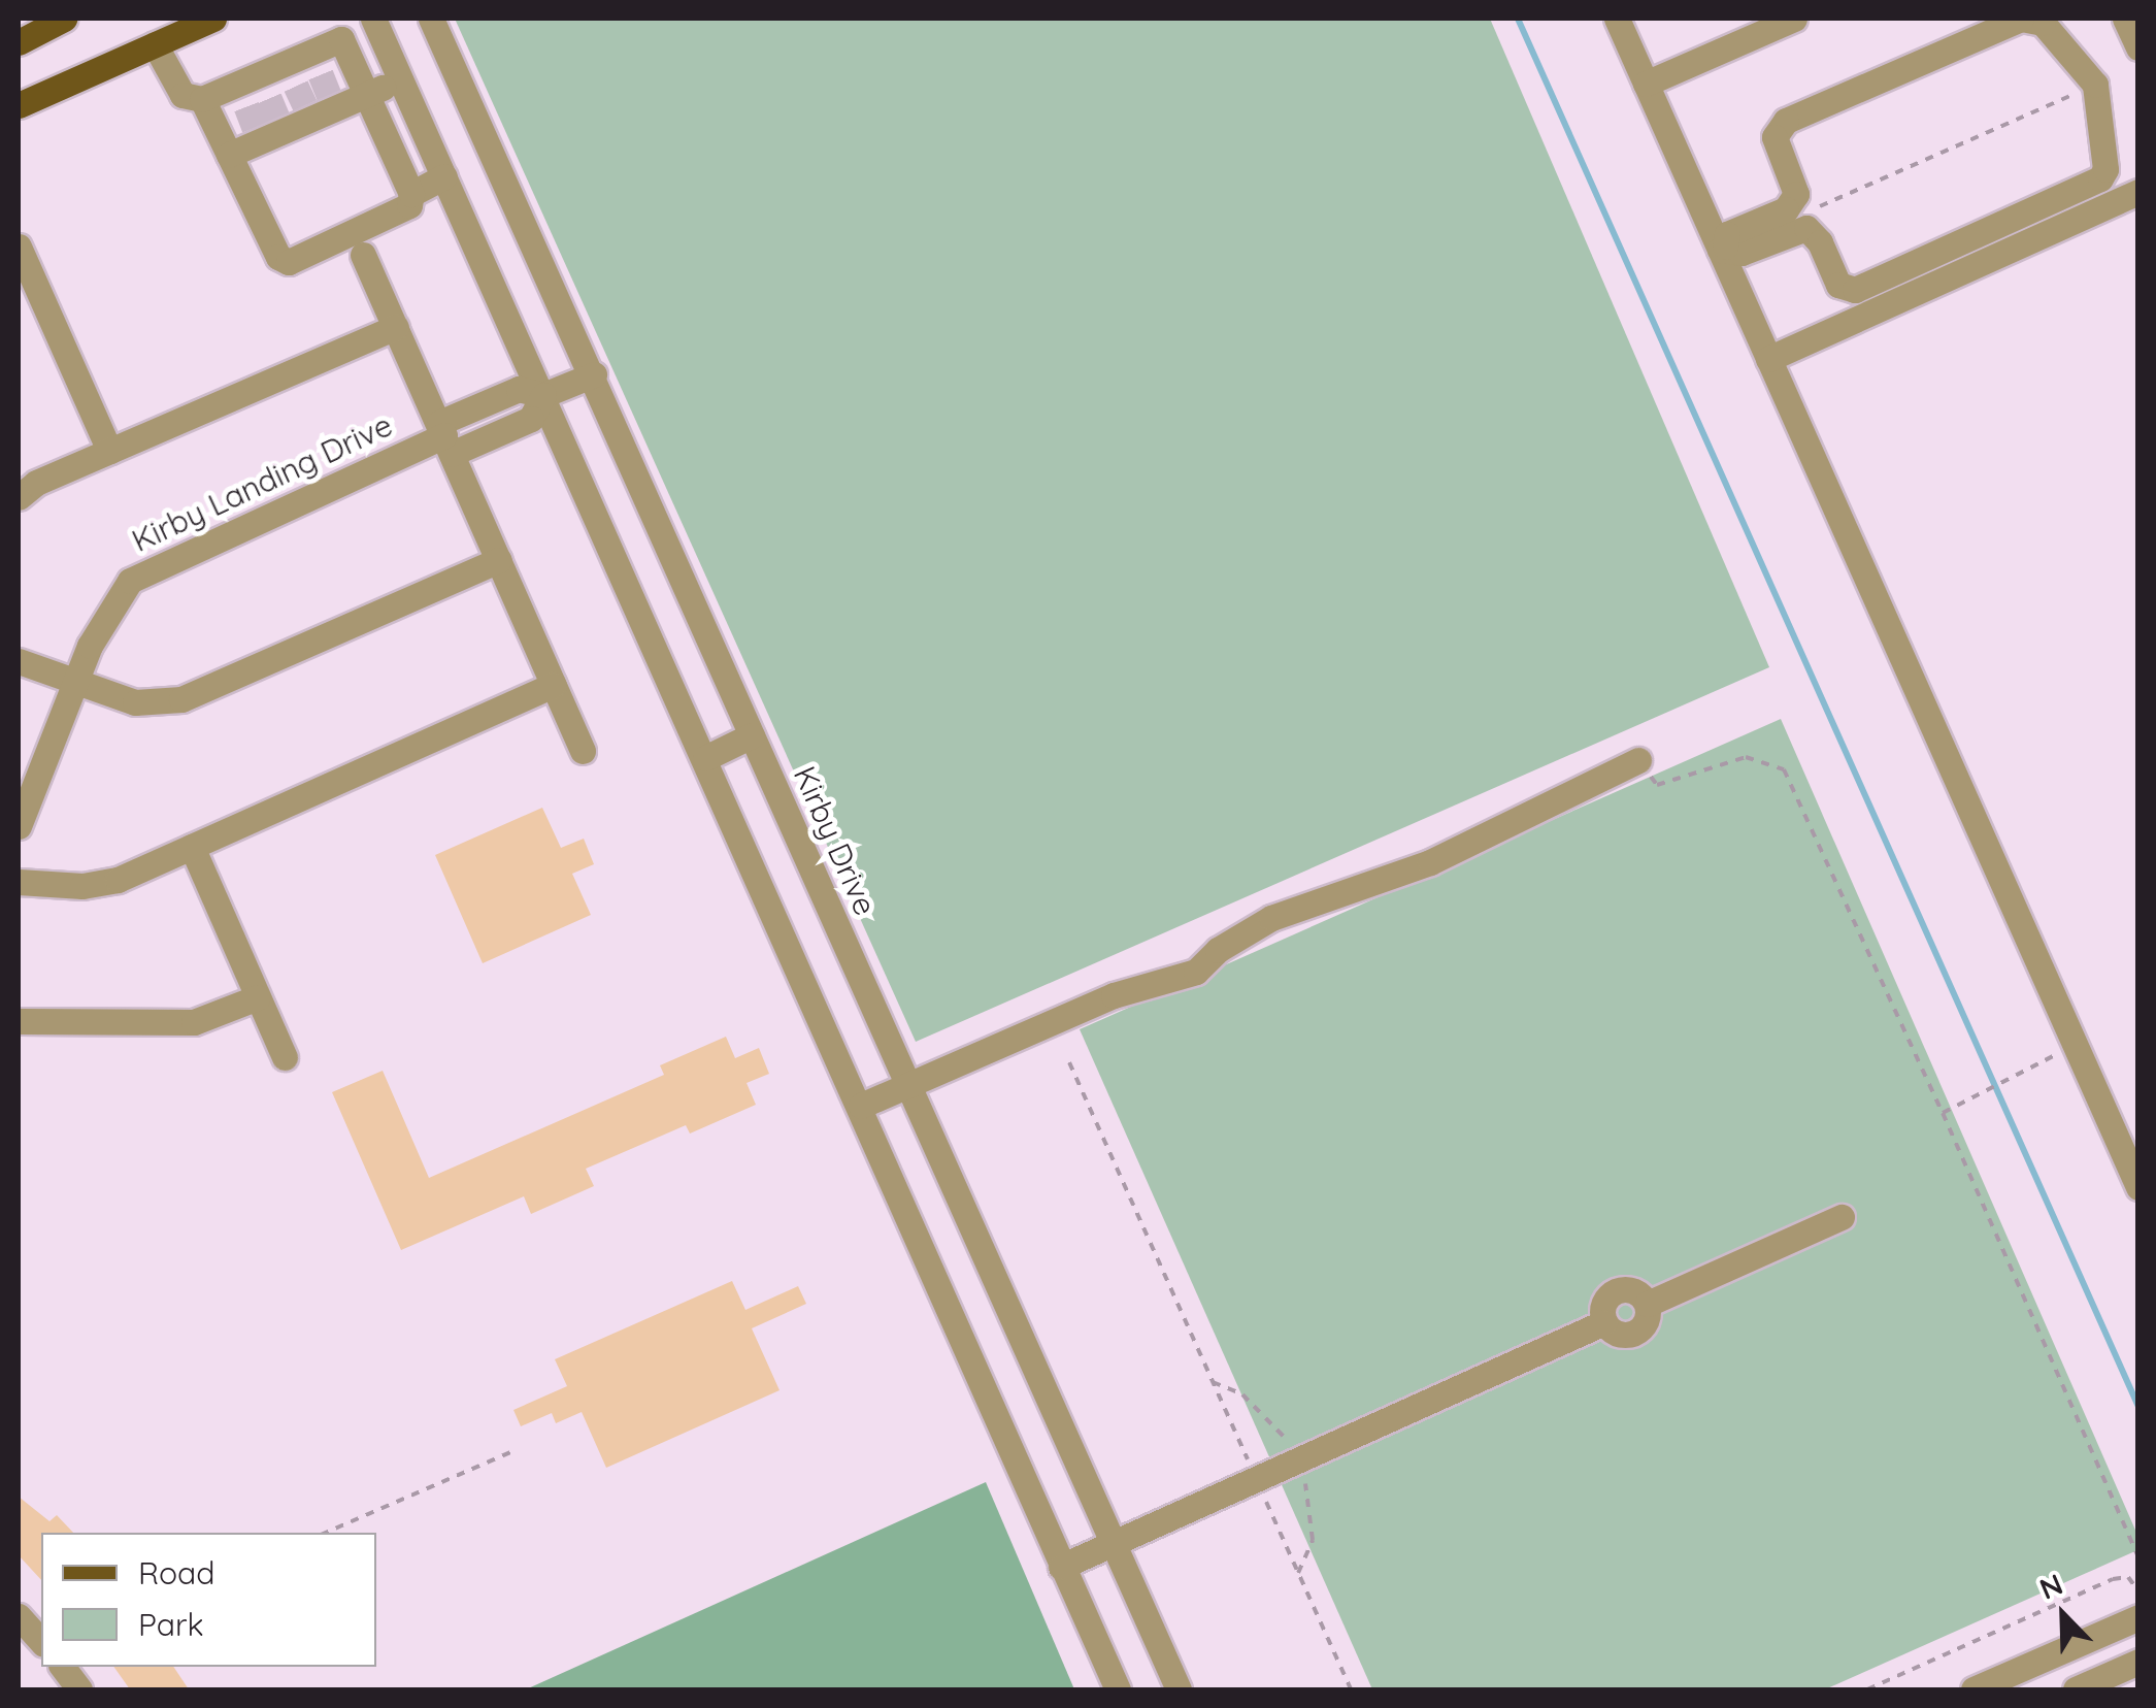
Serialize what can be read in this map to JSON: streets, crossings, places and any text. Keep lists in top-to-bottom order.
{
  "streets": {
    "street": ["Kirby Landing Drive", "Kirby Drive"]
  },
  "legend": ["Road", "Park"],
  "north": "top left"
}
